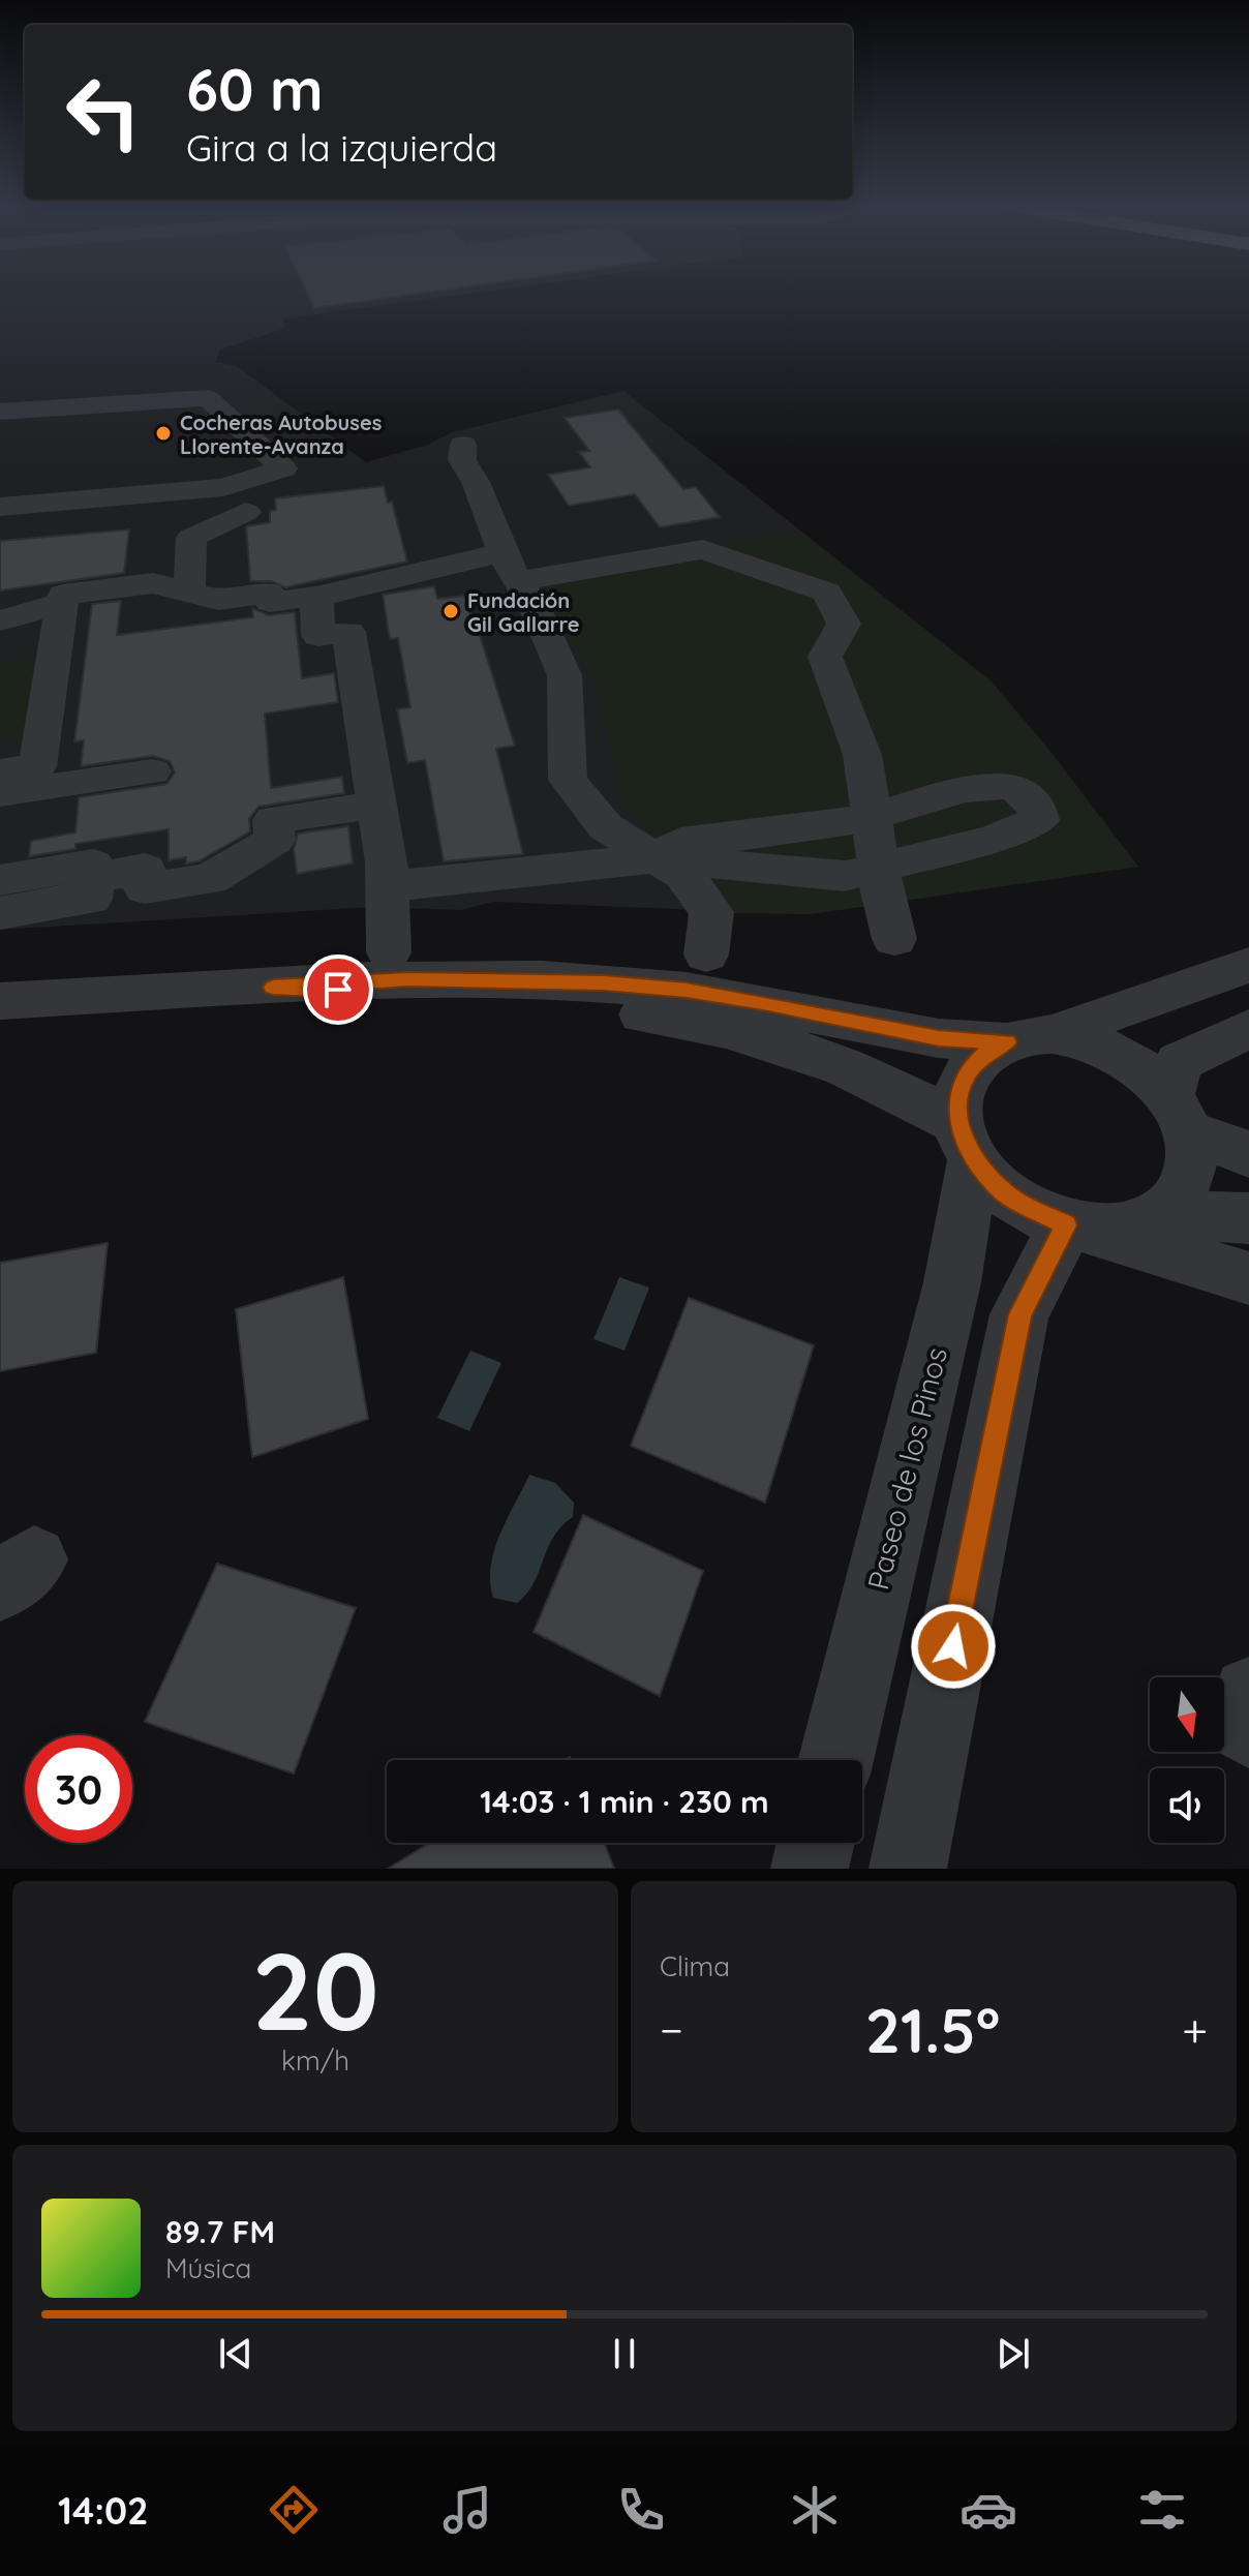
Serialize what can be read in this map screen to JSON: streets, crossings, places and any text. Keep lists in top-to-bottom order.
{
  "streets": {
    "street": ["Paseo de los Pinos"]
  },
  "places": ["Cocheras Autobuses Llorente-Avanza", "Fundación Gil Gallarre"],
  "north": "bottom",
  "page": {
    "turn": ["60 m", "Gira a la izquierda"],
    "limit": "30",
    "trip": "14:03 · 1 min · 230 m",
    "tile": [
      ["20", "km/h"],
      "Clima"
    ],
    "heat": ["−", "21.5°", "+"],
    "song": ["89.7 FM", "Música"],
    "tabs": "14:02"
  }
}
